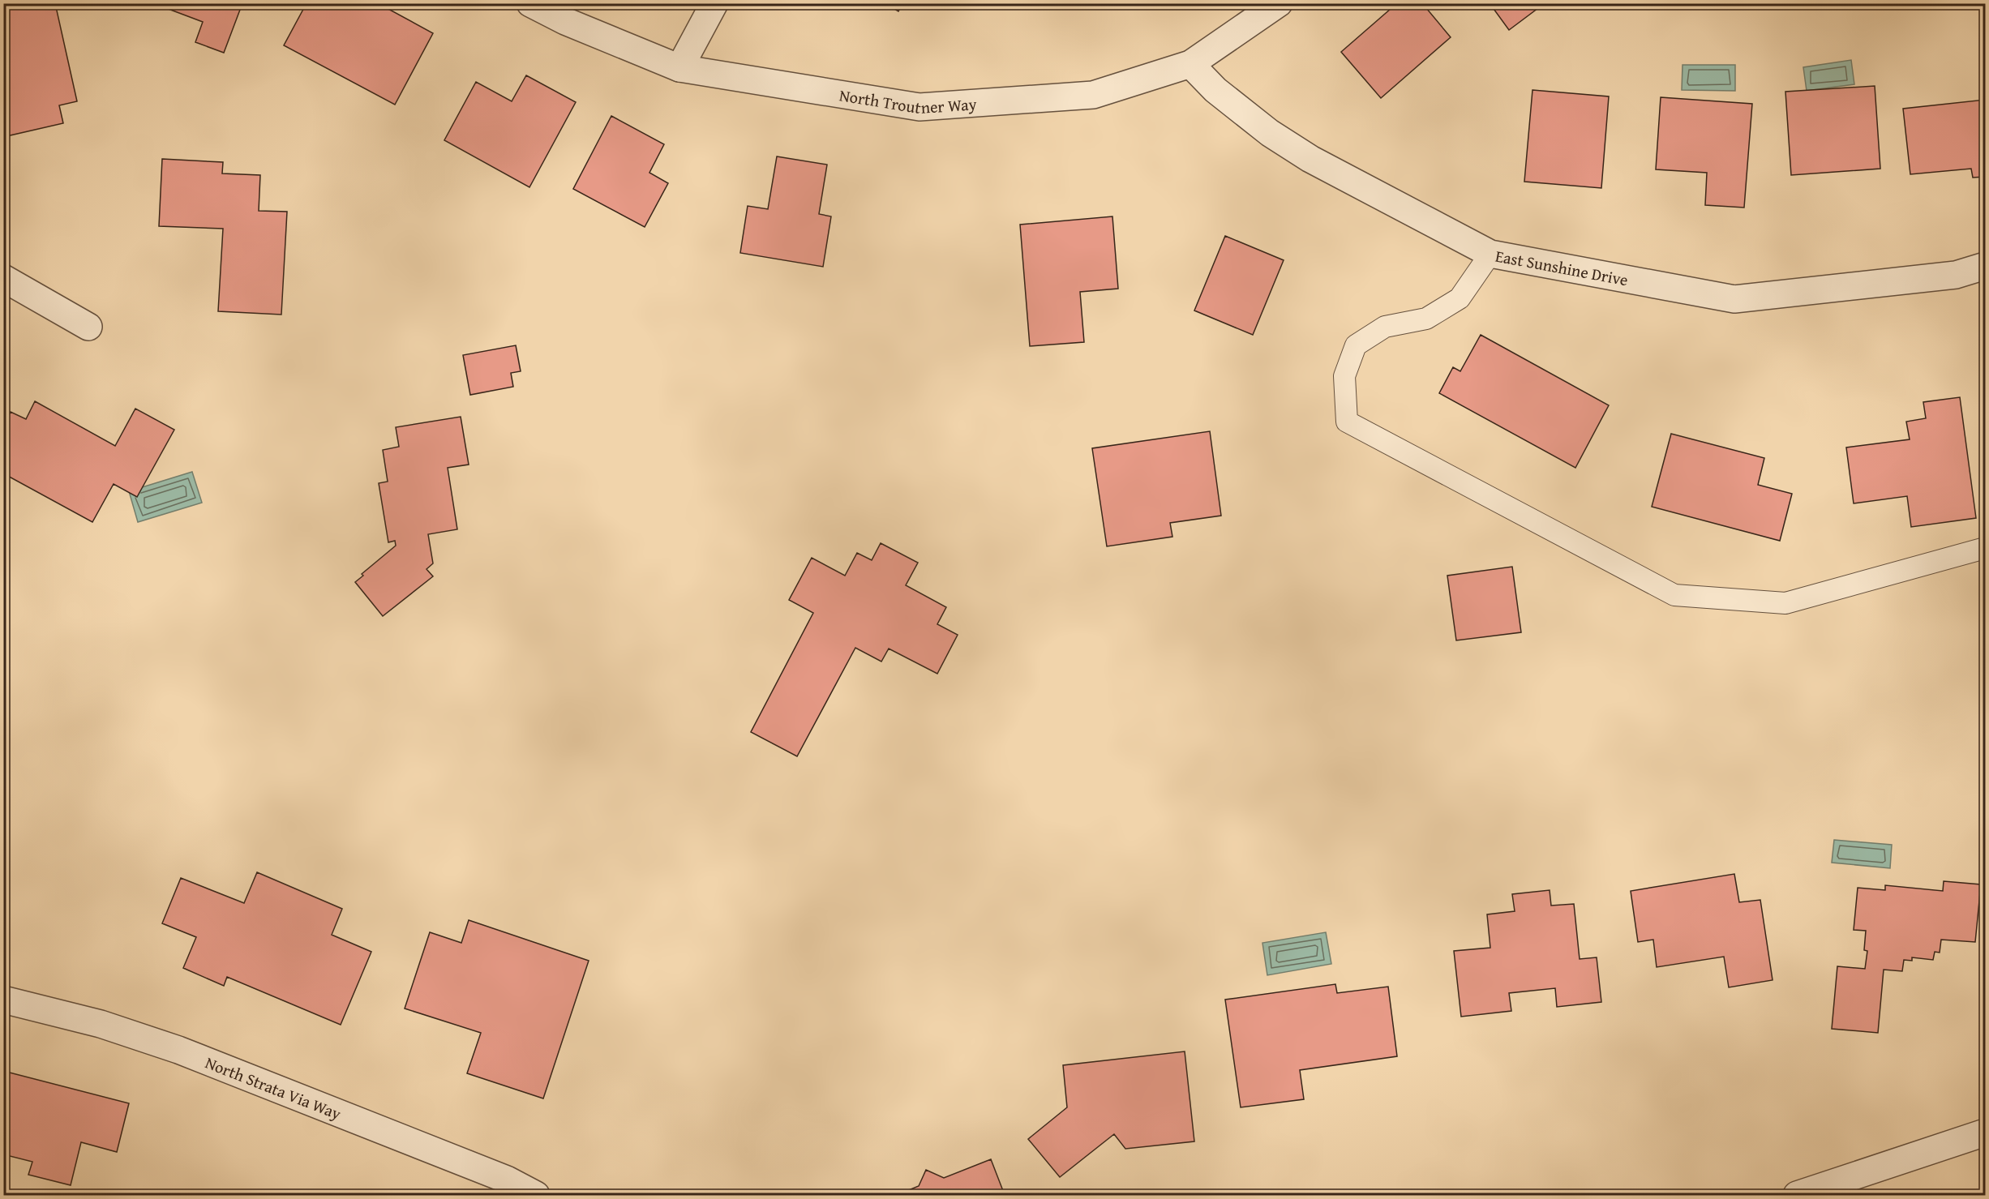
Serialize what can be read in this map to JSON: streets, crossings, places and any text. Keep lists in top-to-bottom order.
{
  "streets": {
    "street": ["North Troutner Way", "East Sunshine Drive", "North Strata Via Way"]
  },
  "crossings": [
    ["North Troutner Way", "East Sunshine Drive"]
  ]
}
